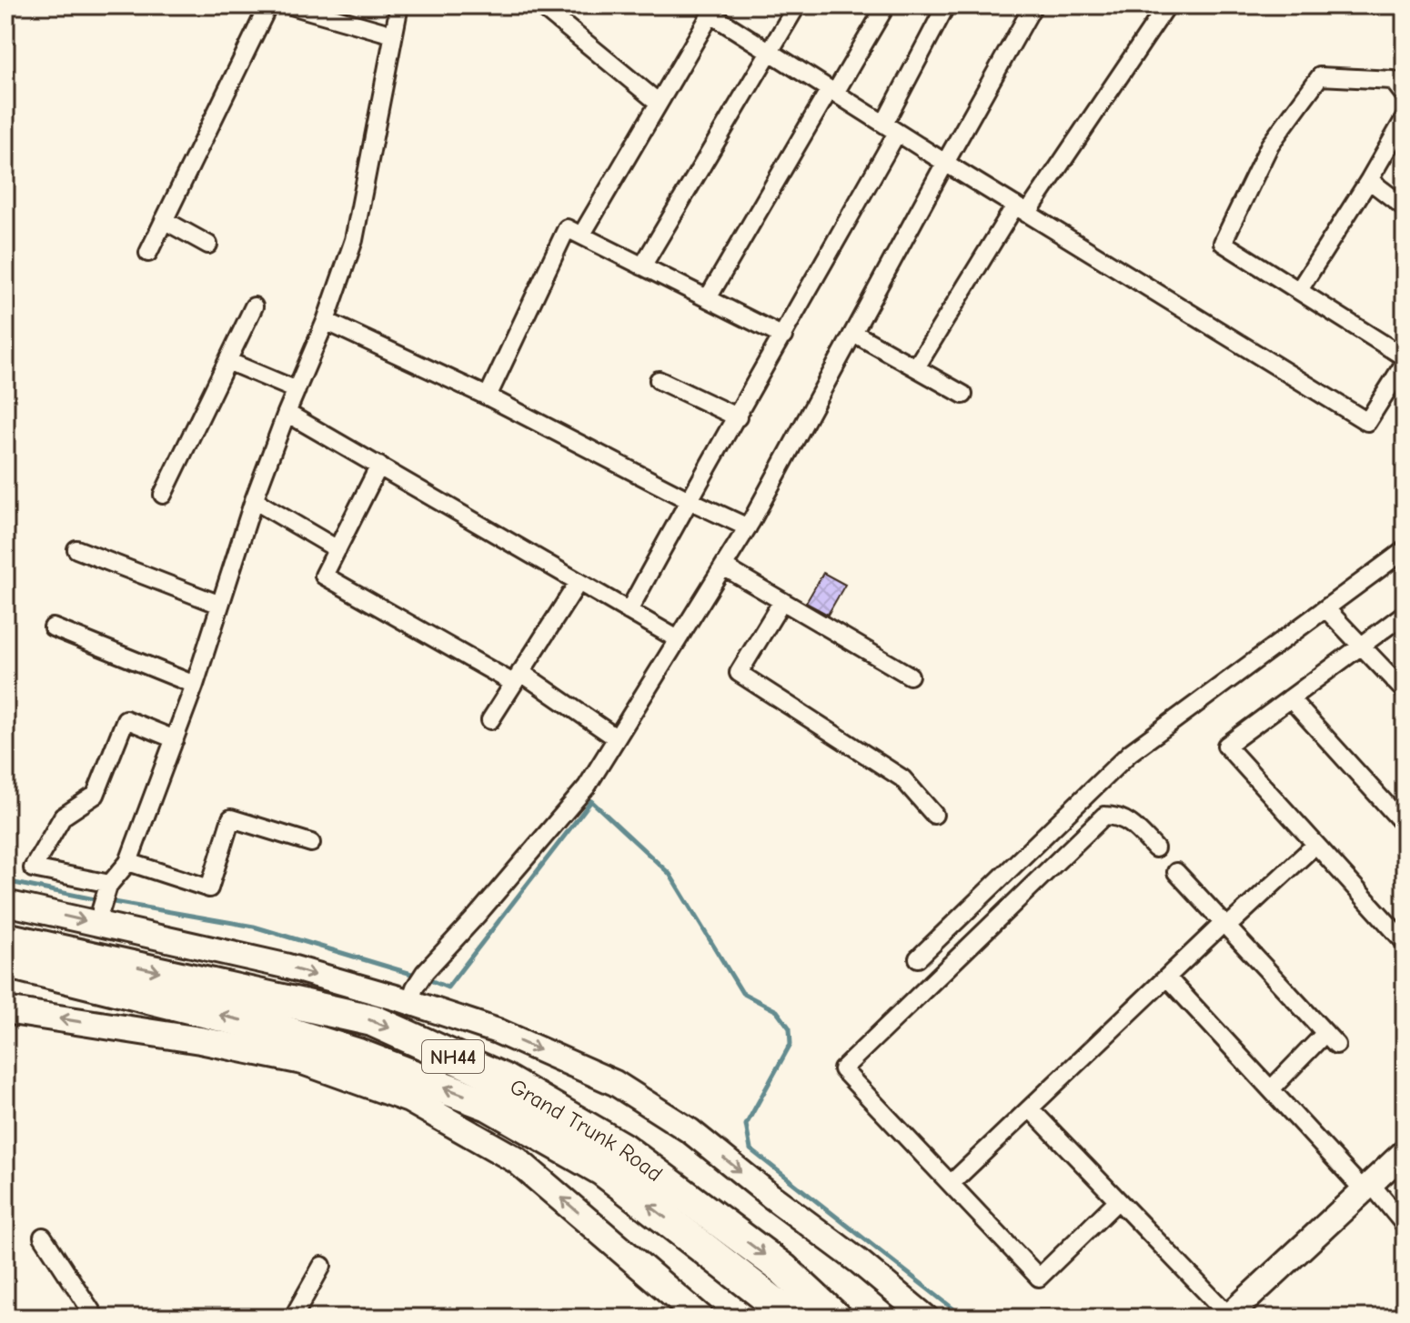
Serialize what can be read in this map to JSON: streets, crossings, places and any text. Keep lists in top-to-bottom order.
{
  "streets": {
    "highway": ["NH44", "Grand Trunk Road"]
  }
}
